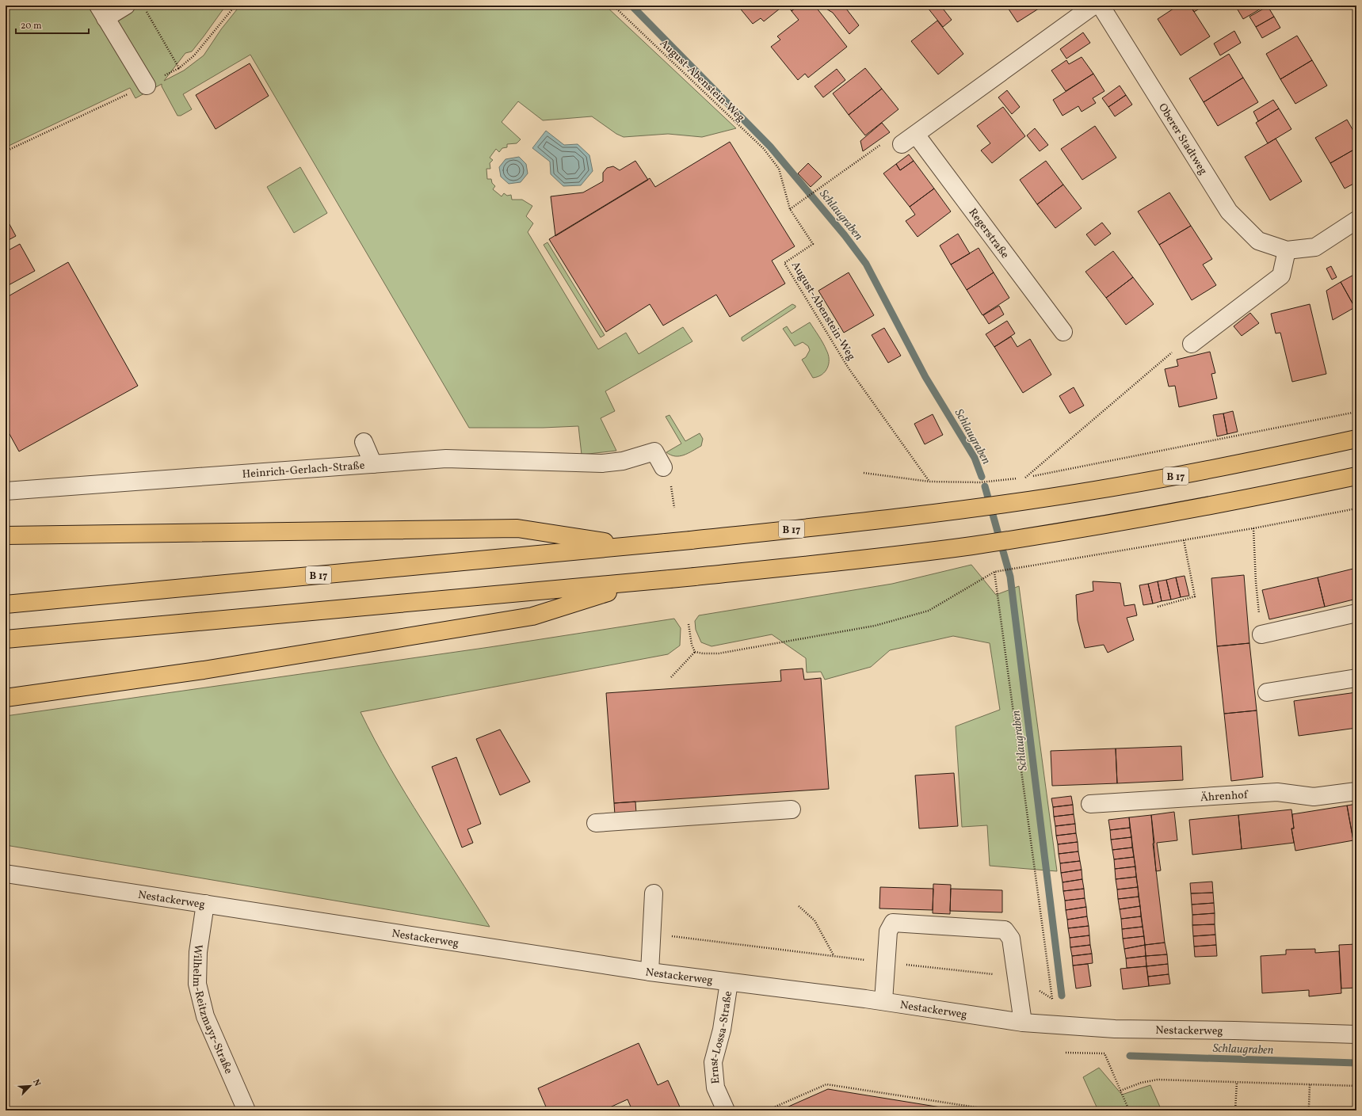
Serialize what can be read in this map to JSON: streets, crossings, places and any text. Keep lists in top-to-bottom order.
{
  "streets": {
    "highway": ["B 17"],
    "street": [
      "Oberer Stadtweg",
      "Regerstraße",
      "Heinrich-Gerlach-Straße",
      "Ährenhof",
      "Nestackerweg",
      "Wilhelm-Reitzmayr-Straße",
      "Ernst-Lossa-Straße"
    ],
    "path": ["August-Abenstein-Weg"]
  },
  "crossings": [
    ["Nestackerweg", "Wilhelm-Reitzmayr-Straße"],
    ["Nestackerweg", "Ernst-Lossa-Straße"]
  ],
  "water": ["Schlaugraben"],
  "scale_bar": "20 m",
  "north": "top right"
}
